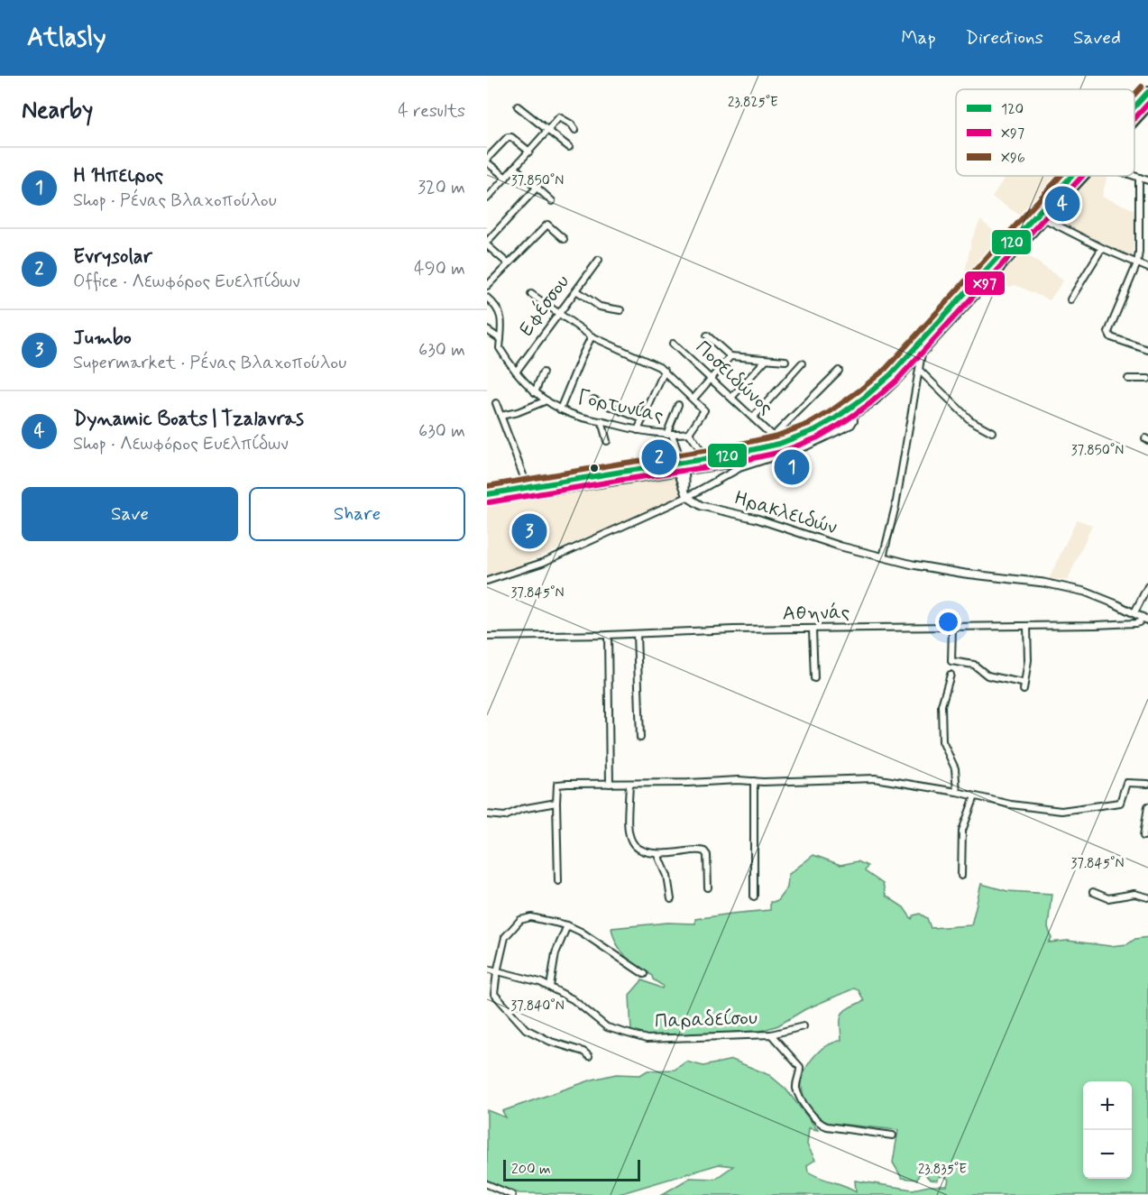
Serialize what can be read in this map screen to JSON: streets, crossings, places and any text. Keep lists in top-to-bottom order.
{
  "streets": {
    "street": [
      "Εφέσσου",
      "Ποσειδώνος",
      "Γορτυνίας",
      "Ηρακλειδών",
      "Αθηνάς",
      "Παραδείσου"
    ]
  },
  "crossings": [
    ["Εφέσσου", "Γορτυνίας"],
    ["Ηρακλειδών", "Αθηνάς"]
  ],
  "lines": ["transit line Χ96", "transit line 120", "transit line X97"],
  "legend": ["120", "X97", "Χ96"],
  "scale_bar": "200 m",
  "page": {
    "header": "Atlasly",
    "nav": ["Map", "Directions", "Saved"],
    "heading": ["Nearby", "4 results"],
    "list": [
      {
        "mark": "1",
        "name": "Η Ήπειρος",
        "note": "Shop · Ρένας Βλαχοπούλου",
        "value": "320 m"
      },
      {
        "mark": "2",
        "name": "Evrysolar",
        "note": "Office · Λεωφόρος Ευελπίδων",
        "value": "490 m"
      },
      {
        "mark": "3",
        "name": "Jumbo",
        "note": "Supermarket · Ρένας Βλαχοπούλου",
        "value": "630 m"
      },
      {
        "mark": "4",
        "name": "Dynamic Boats | Tzalavras",
        "note": "Shop · Λεωφόρος Ευελπίδων",
        "value": "630 m"
      }
    ],
    "pins": [
      "4",
      "2",
      "1",
      "3"
    ],
    "buttons": ["Save", "Share"],
    "map_buttons": ["+", "−"],
    "scale": "200 m"
  },
  "coordinates": [
    "23.825°E",
    "37.850°N",
    "37.845°N",
    "37.840°N",
    "23.835°E"
  ]
}
